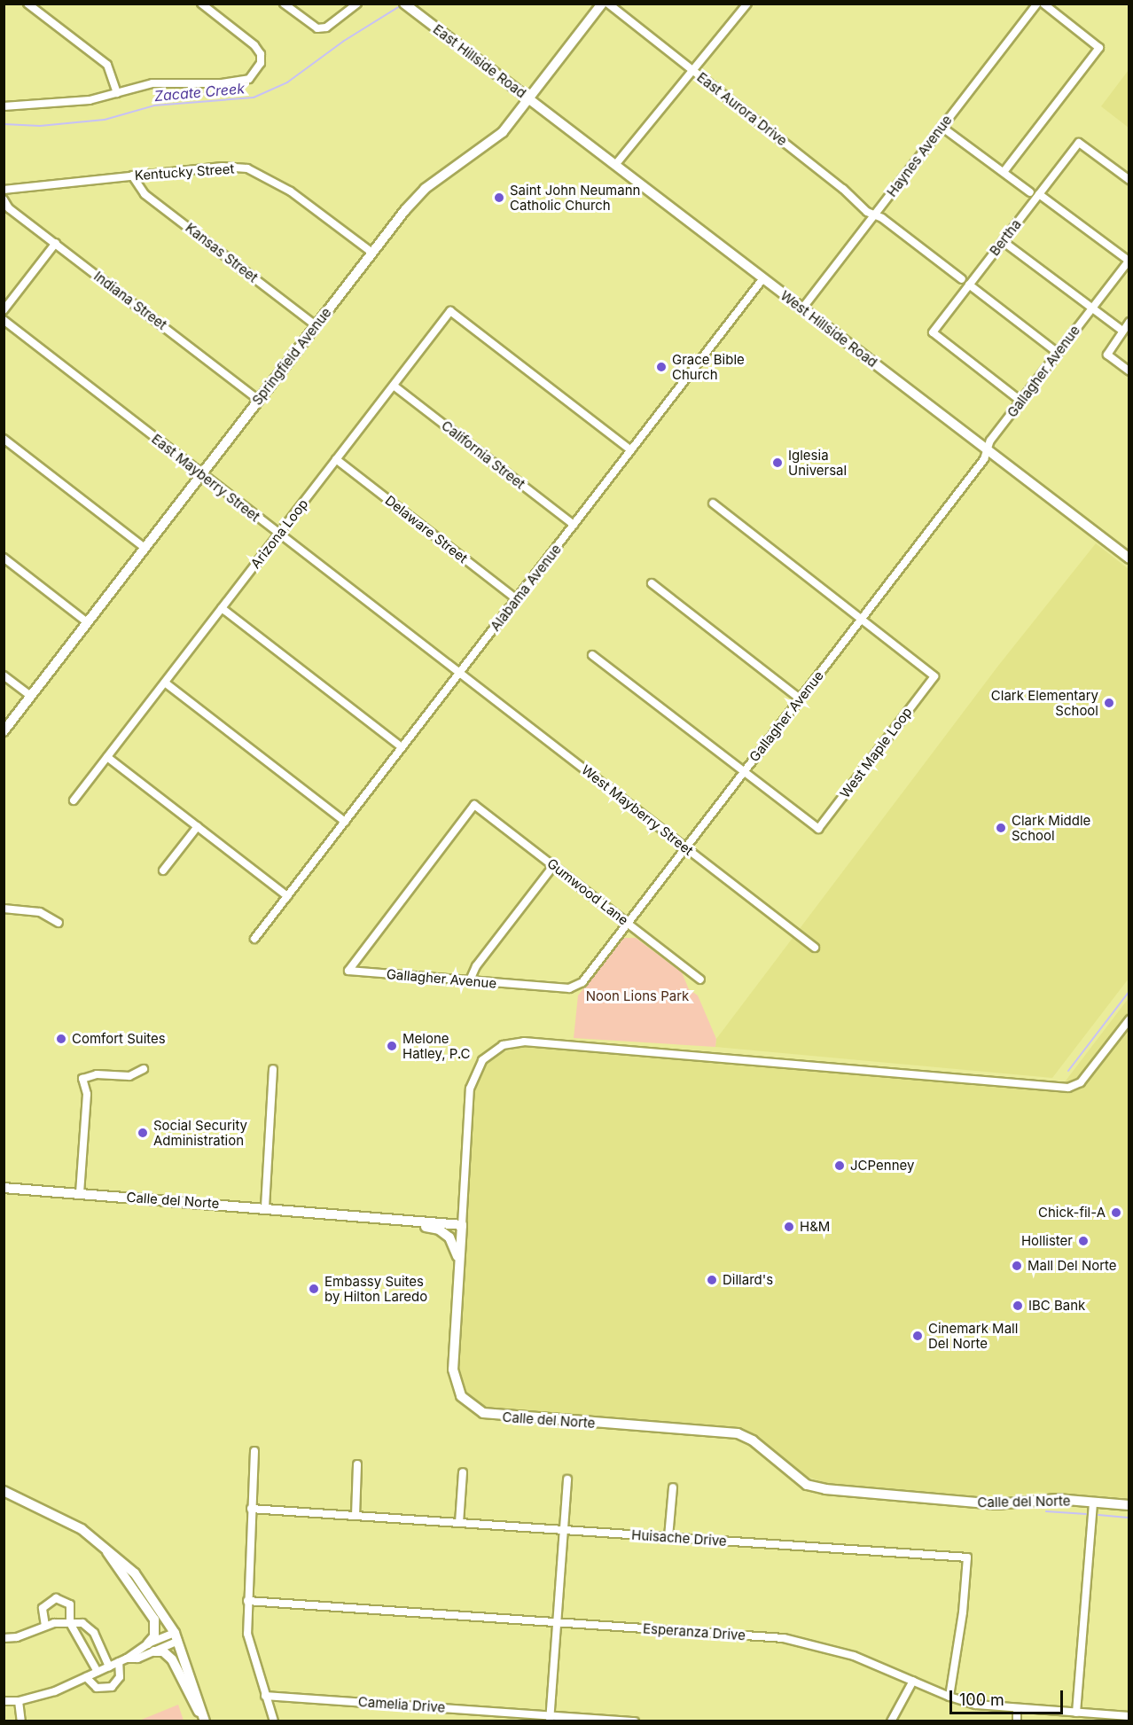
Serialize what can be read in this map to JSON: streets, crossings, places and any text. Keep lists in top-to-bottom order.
{
  "streets": {
    "street": [
      "East Hillside Road",
      "East Aurora Drive",
      "Haynes Avenue",
      "Kentucky Street",
      "Bertha",
      "Kansas Street",
      "Indiana Street",
      "West Hillside Road",
      "Springfield Avenue",
      "Gallagher Avenue",
      "California Street",
      "East Mayberry Street",
      "Delaware Street",
      "Arizona Loop",
      "Alabama Avenue",
      "West Maple Loop",
      "West Mayberry Street",
      "Gumwood Lane",
      "Calle del Norte",
      "Huisache Drive",
      "Esperanza Drive",
      "Camelia Drive"
    ]
  },
  "crossings": [
    ["East Hillside Road", "West Hillside Road"],
    ["East Hillside Road", "Springfield Avenue"],
    ["East Aurora Drive", "Haynes Avenue"],
    ["Haynes Avenue", "West Hillside Road"],
    ["Kentucky Street", "Kansas Street"],
    ["Kentucky Street", "Springfield Avenue"],
    ["Bertha", "Gallagher Avenue"],
    ["Kansas Street", "Springfield Avenue"],
    ["Indiana Street", "Springfield Avenue"],
    ["West Hillside Road", "Springfield Avenue"],
    ["West Hillside Road", "Gallagher Avenue"],
    ["West Hillside Road", "Alabama Avenue"],
    ["Springfield Avenue", "East Mayberry Street"],
    ["Gallagher Avenue", "West Maple Loop"],
    ["Gallagher Avenue", "West Mayberry Street"],
    ["Gallagher Avenue", "Gumwood Lane"],
    ["California Street", "Arizona Loop"],
    ["California Street", "Alabama Avenue"],
    ["East Mayberry Street", "Arizona Loop"],
    ["East Mayberry Street", "Alabama Avenue"],
    ["East Mayberry Street", "West Mayberry Street"],
    ["Delaware Street", "Arizona Loop"],
    ["Delaware Street", "Alabama Avenue"],
    ["Arizona Loop", "Alabama Avenue"],
    ["Alabama Avenue", "West Mayberry Street"],
    ["Huisache Drive", "Esperanza Drive"]
  ],
  "water": ["Zacate Creek"],
  "parks": ["Noon Lions Park"],
  "places": [
    "Saint John Neumann Catholic Church",
    "Grace Bible Church",
    "Iglesia Universal",
    "Clark Elementary School",
    "Clark Middle School",
    "Comfort Suites",
    "Melone Hatley, P.C",
    "Social Security Administration",
    "JCPenney",
    "Chick-fil-A",
    "H&M",
    "Hollister",
    "Mall Del Norte",
    "Dillard's",
    "Embassy Suites by Hilton Laredo",
    "IBC Bank",
    "Cinemark Mall Del Norte"
  ],
  "scale_bar": "100 m"
}
